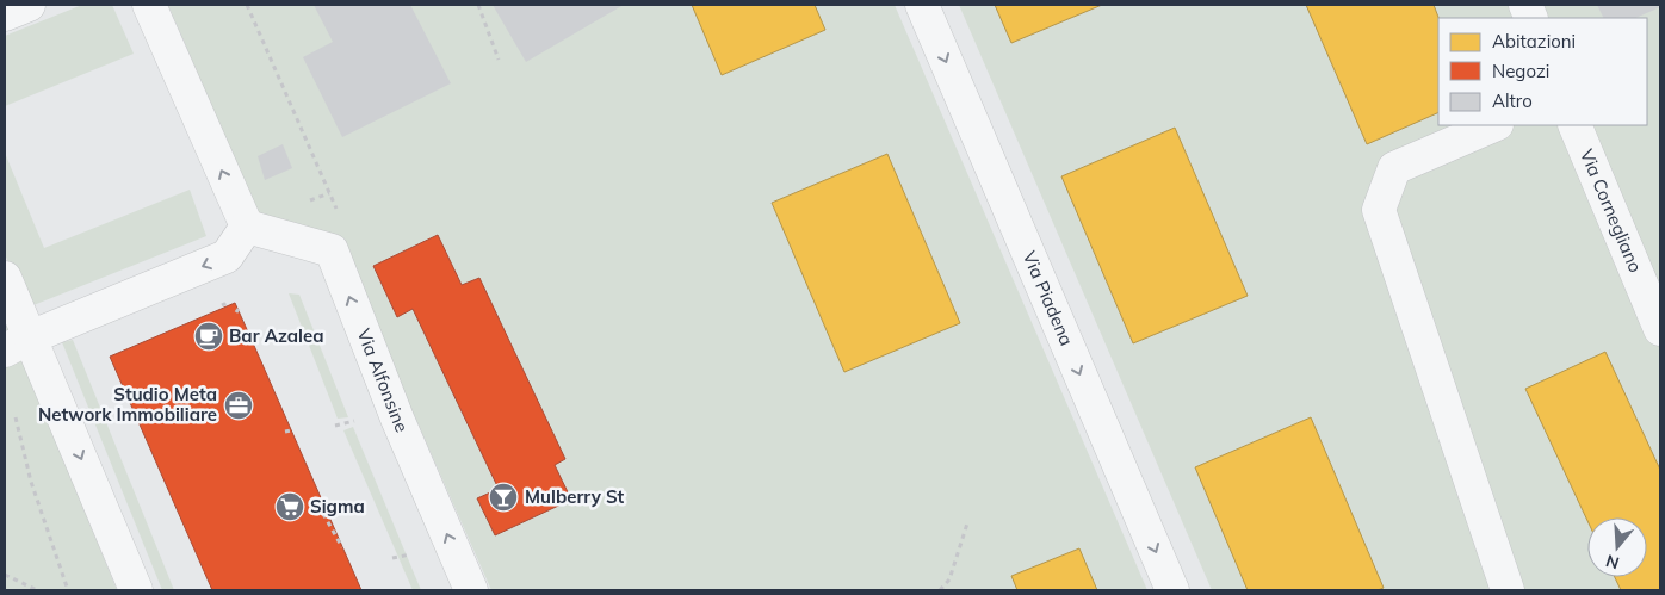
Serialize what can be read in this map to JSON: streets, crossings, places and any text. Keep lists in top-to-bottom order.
{
  "streets": {
    "street": ["Via Cornegliano", "Via Piadena", "Via Alfonsine"]
  },
  "one_way": ["Via Piadena", "Via Alfonsine"],
  "places": {
    "cafe": ["Bar Azalea"],
    "office": ["Studio Meta Network Immobiliare"],
    "bar": ["Mulberry St"],
    "supermarket": ["Sigma"]
  },
  "legend": ["Abitazioni", "Negozi", "Altro"],
  "north": "bottom"
}
